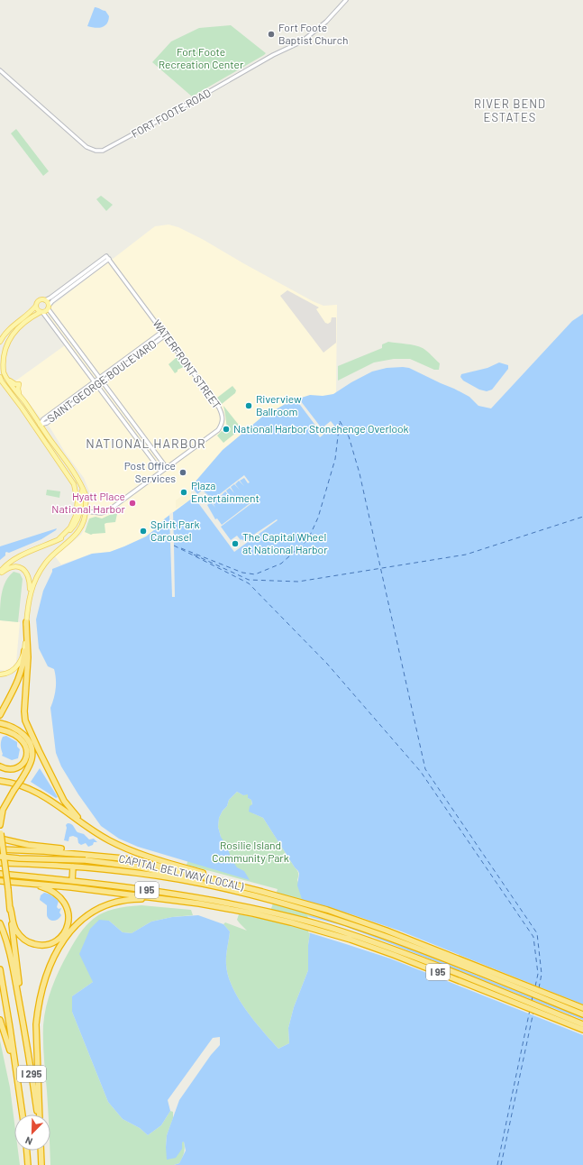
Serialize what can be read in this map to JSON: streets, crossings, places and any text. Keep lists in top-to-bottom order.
{
  "streets": {
    "highway": ["CAPITAL BELTWAY (LOCAL)", "I 95", "I 295"],
    "street": ["FORT FOOTE ROAD", "WATERFRONT STREET", "SAINT GEORGE BOULEVARD"]
  },
  "crossings": [
    ["WATERFRONT STREET", "SAINT GEORGE BOULEVARD"],
    ["CAPITAL BELTWAY (LOCAL)", "I 95"]
  ],
  "districts": ["RIVER BEND ESTATES", "NATIONAL HARBOR"],
  "parks": ["Fort Foote Recreation Center", "Rosilie Island Community Park"],
  "places": [
    "Fort Foote Baptist Church",
    "Riverview Ballroom",
    "National Harbor Stonehenge Overlook",
    "Post Office Services",
    "Plaza Entertainment",
    "Hyatt Place National Harbor",
    "Spirit Park Carousel",
    "The Capital Wheel at National Harbor"
  ],
  "north": "bottom left"
}
